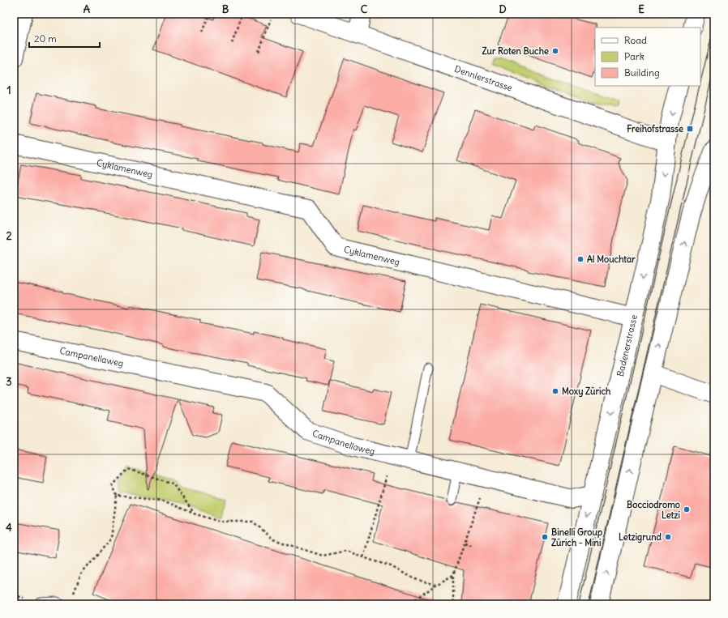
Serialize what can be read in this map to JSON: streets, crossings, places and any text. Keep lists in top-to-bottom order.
{
  "streets": {
    "street": [
      "Dennlerstrasse",
      "Cyklamenweg",
      "Badenerstrasse",
      "Campanellaweg"
    ]
  },
  "crossings": [
    ["Dennlerstrasse", "Badenerstrasse"],
    ["Cyklamenweg", "Badenerstrasse"],
    ["Badenerstrasse", "Campanellaweg"]
  ],
  "places": {
    "other": [
      "Zur Roten Buche",
      "Al Mouchtar",
      "Moxy Zürich",
      "Bocciodromo Letzi",
      "Binelli Group Zürich - Mini",
      "Letzigrund"
    ],
    "transit": ["Freihofstrasse"]
  },
  "legend": ["Road", "Park", "Building"],
  "scale_bar": "20 m",
  "grid": {
    "columns": [
      "A",
      "B",
      "C",
      "D",
      "E"
    ],
    "rows": [
      "1",
      "2",
      "3",
      "4"
    ]
  }
}
